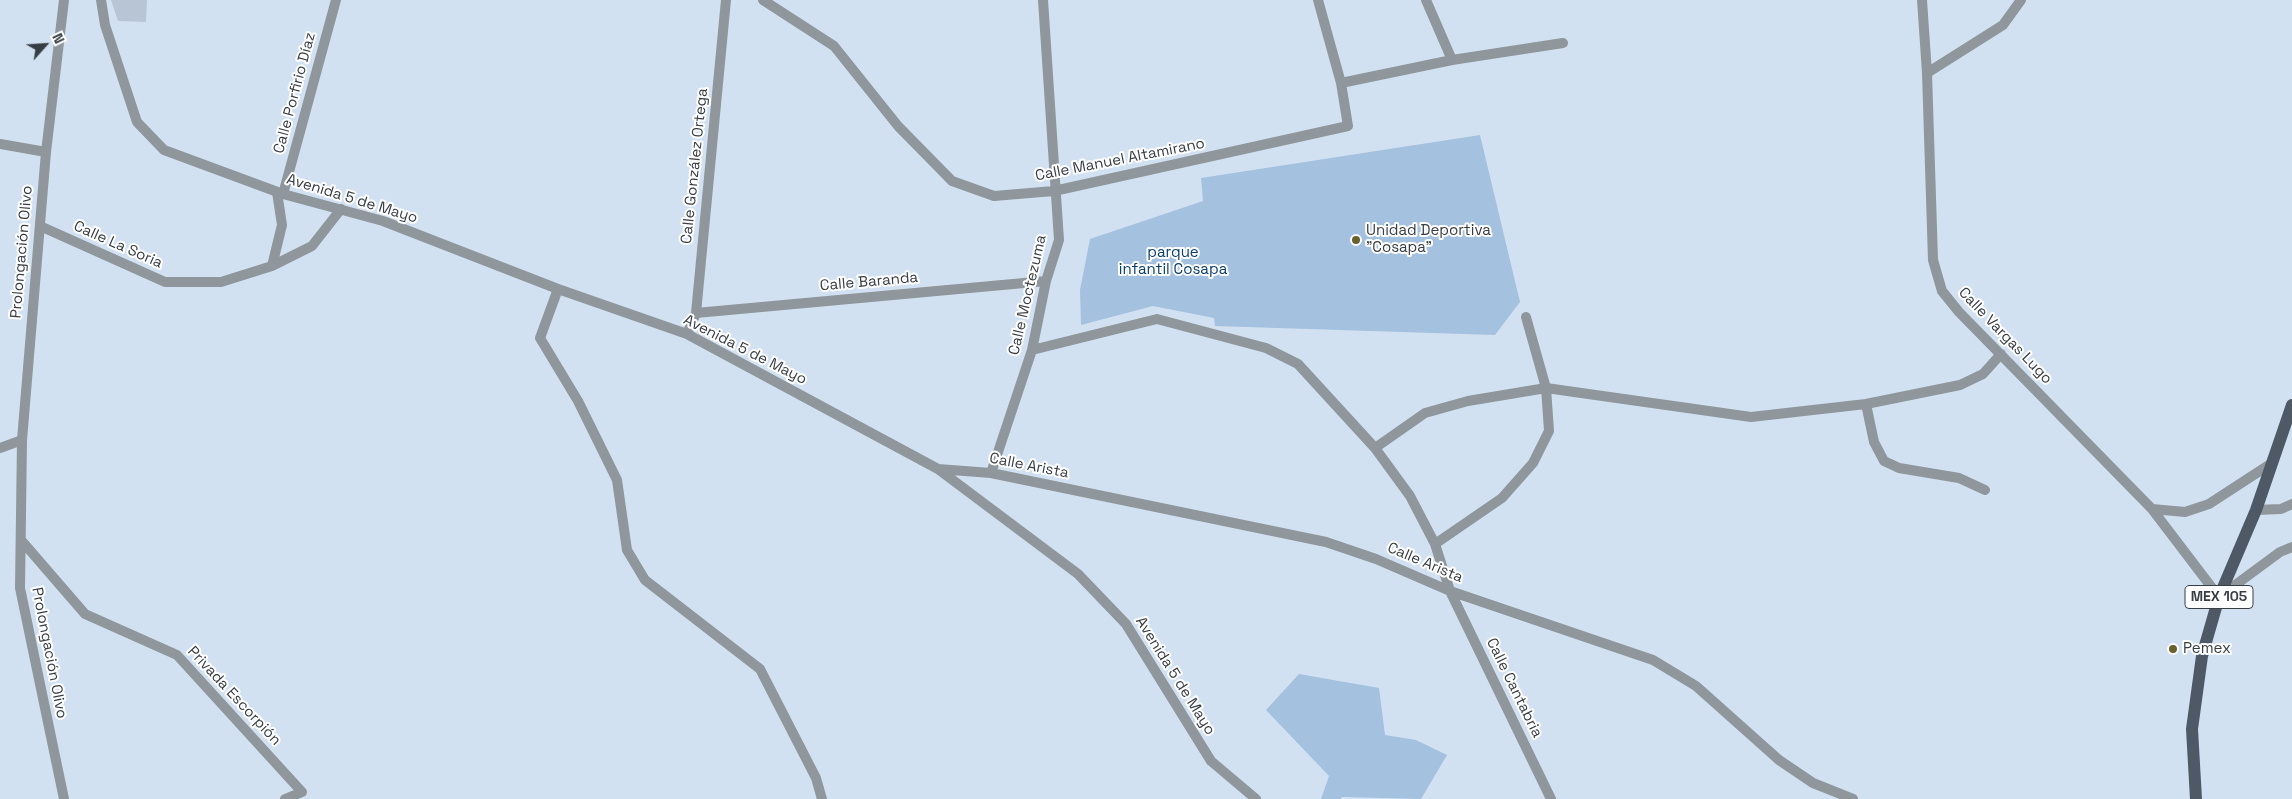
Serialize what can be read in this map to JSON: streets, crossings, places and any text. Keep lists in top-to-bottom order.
{
  "streets": {
    "main road": ["MEX 105"],
    "street": [
      "Calle Porfirio Díaz",
      "Calle Manuel Altamirano",
      "Calle González Ortega",
      "Avenida 5 de Mayo",
      "Calle La Soria",
      "Prolongación Olivo",
      "Calle Baranda",
      "Calle Moctezuma",
      "Calle Vargas Lugo",
      "Calle Arista",
      "Calle Cantabria",
      "Privada Escorpión"
    ]
  },
  "crossings": [
    ["Calle Porfirio Díaz", "Avenida 5 de Mayo"],
    ["Calle Manuel Altamirano", "Calle Moctezuma"],
    ["Calle González Ortega", "Avenida 5 de Mayo"],
    ["Calle González Ortega", "Calle Baranda"],
    ["Avenida 5 de Mayo", "Calle La Soria"],
    ["Avenida 5 de Mayo", "Calle Arista"],
    ["Calle La Soria", "Prolongación Olivo"],
    ["Prolongación Olivo", "Privada Escorpión"],
    ["Calle Baranda", "Calle Moctezuma"],
    ["Calle Moctezuma", "Calle Arista"],
    ["Calle Moctezuma", "Calle Cantabria"],
    ["Calle Vargas Lugo", "MEX 105"],
    ["Calle Arista", "Calle Cantabria"]
  ],
  "parks": ["parque infantil Cosapa"],
  "places": ["Unidad Deportiva \"Cosapa\"", "Pemex"],
  "north": "top right"
}
